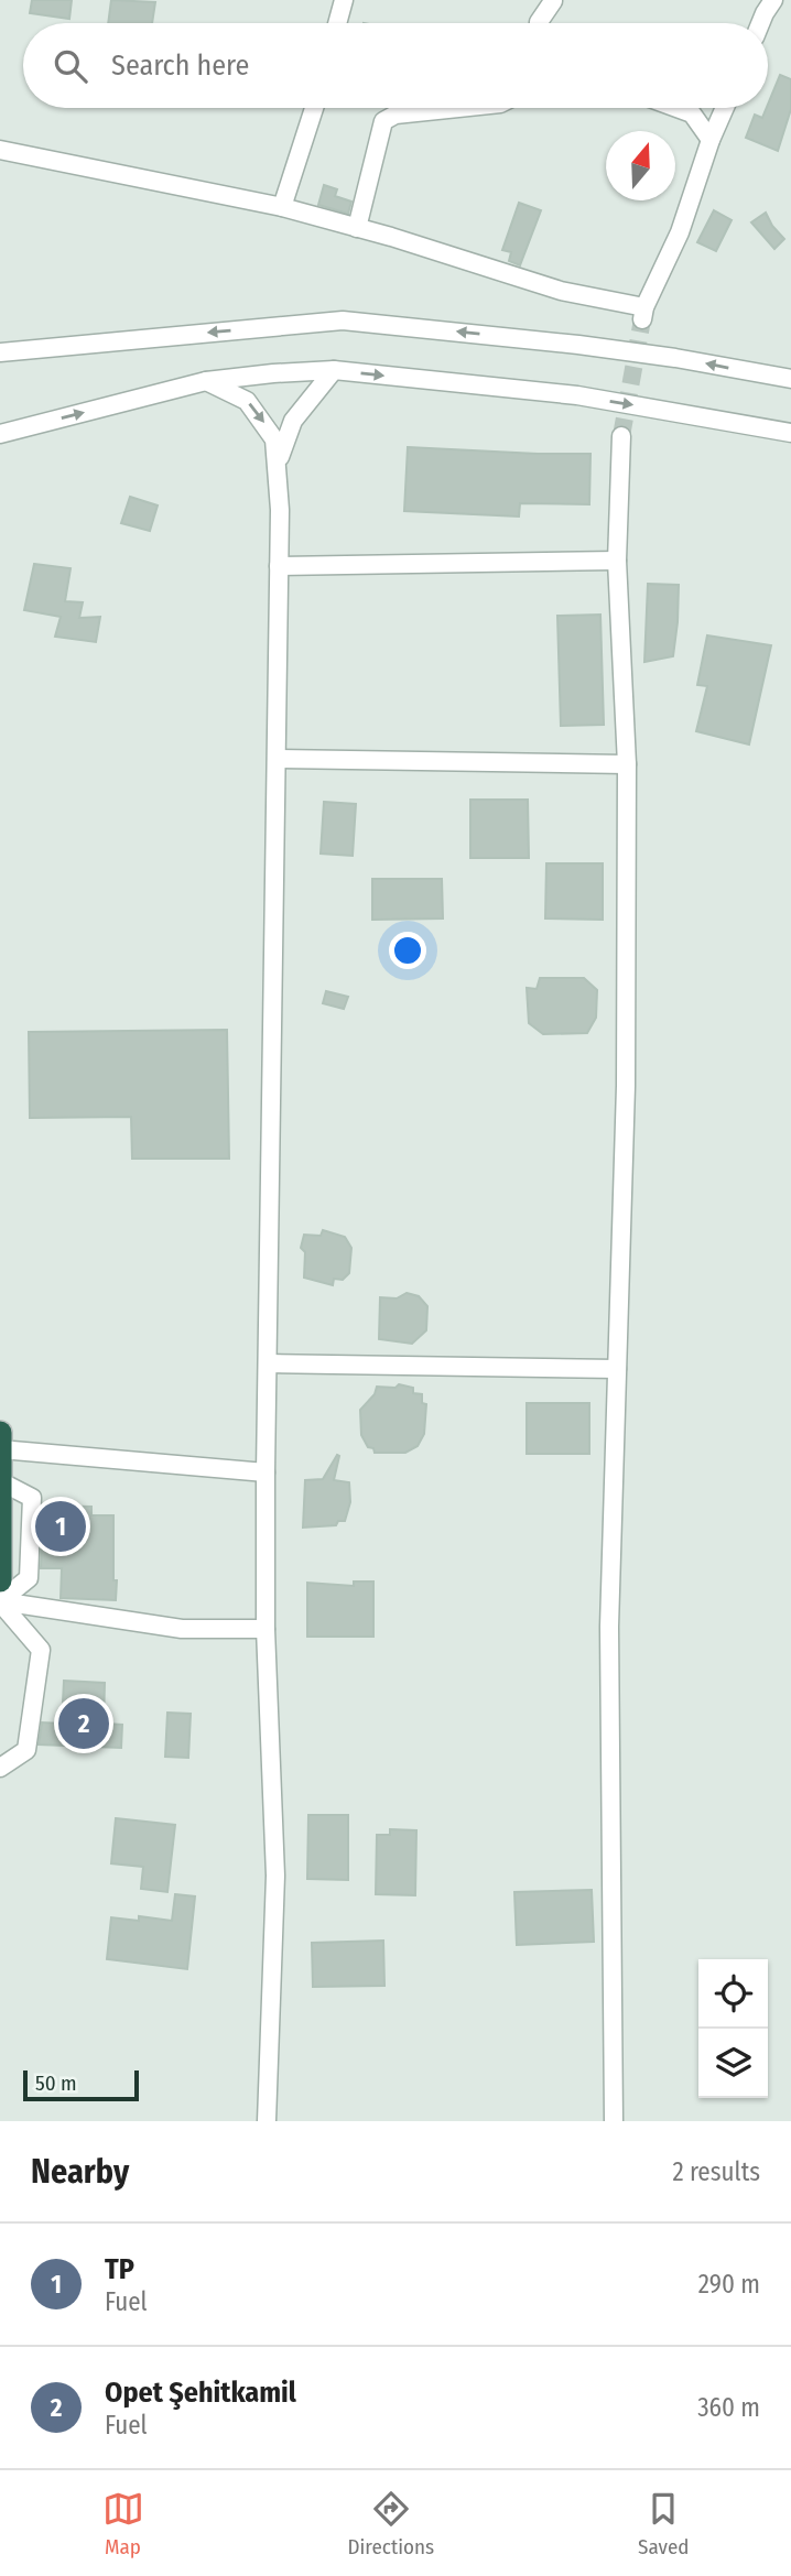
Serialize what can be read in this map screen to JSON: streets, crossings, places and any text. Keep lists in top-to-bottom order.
{
  "scale_bar": "50 m",
  "north": "top",
  "page": {
    "search": "Search here",
    "pins": ["1", "2"],
    "scale": "50 m",
    "heading": ["Nearby", "2 results"],
    "list": [
      {
        "mark": "1",
        "name": "TP",
        "note": "Fuel",
        "value": "290 m"
      },
      {
        "mark": "2",
        "name": "Opet Şehitkamil",
        "note": "Fuel",
        "value": "360 m"
      }
    ],
    "nav": ["Map", "Directions", "Saved"]
  }
}
